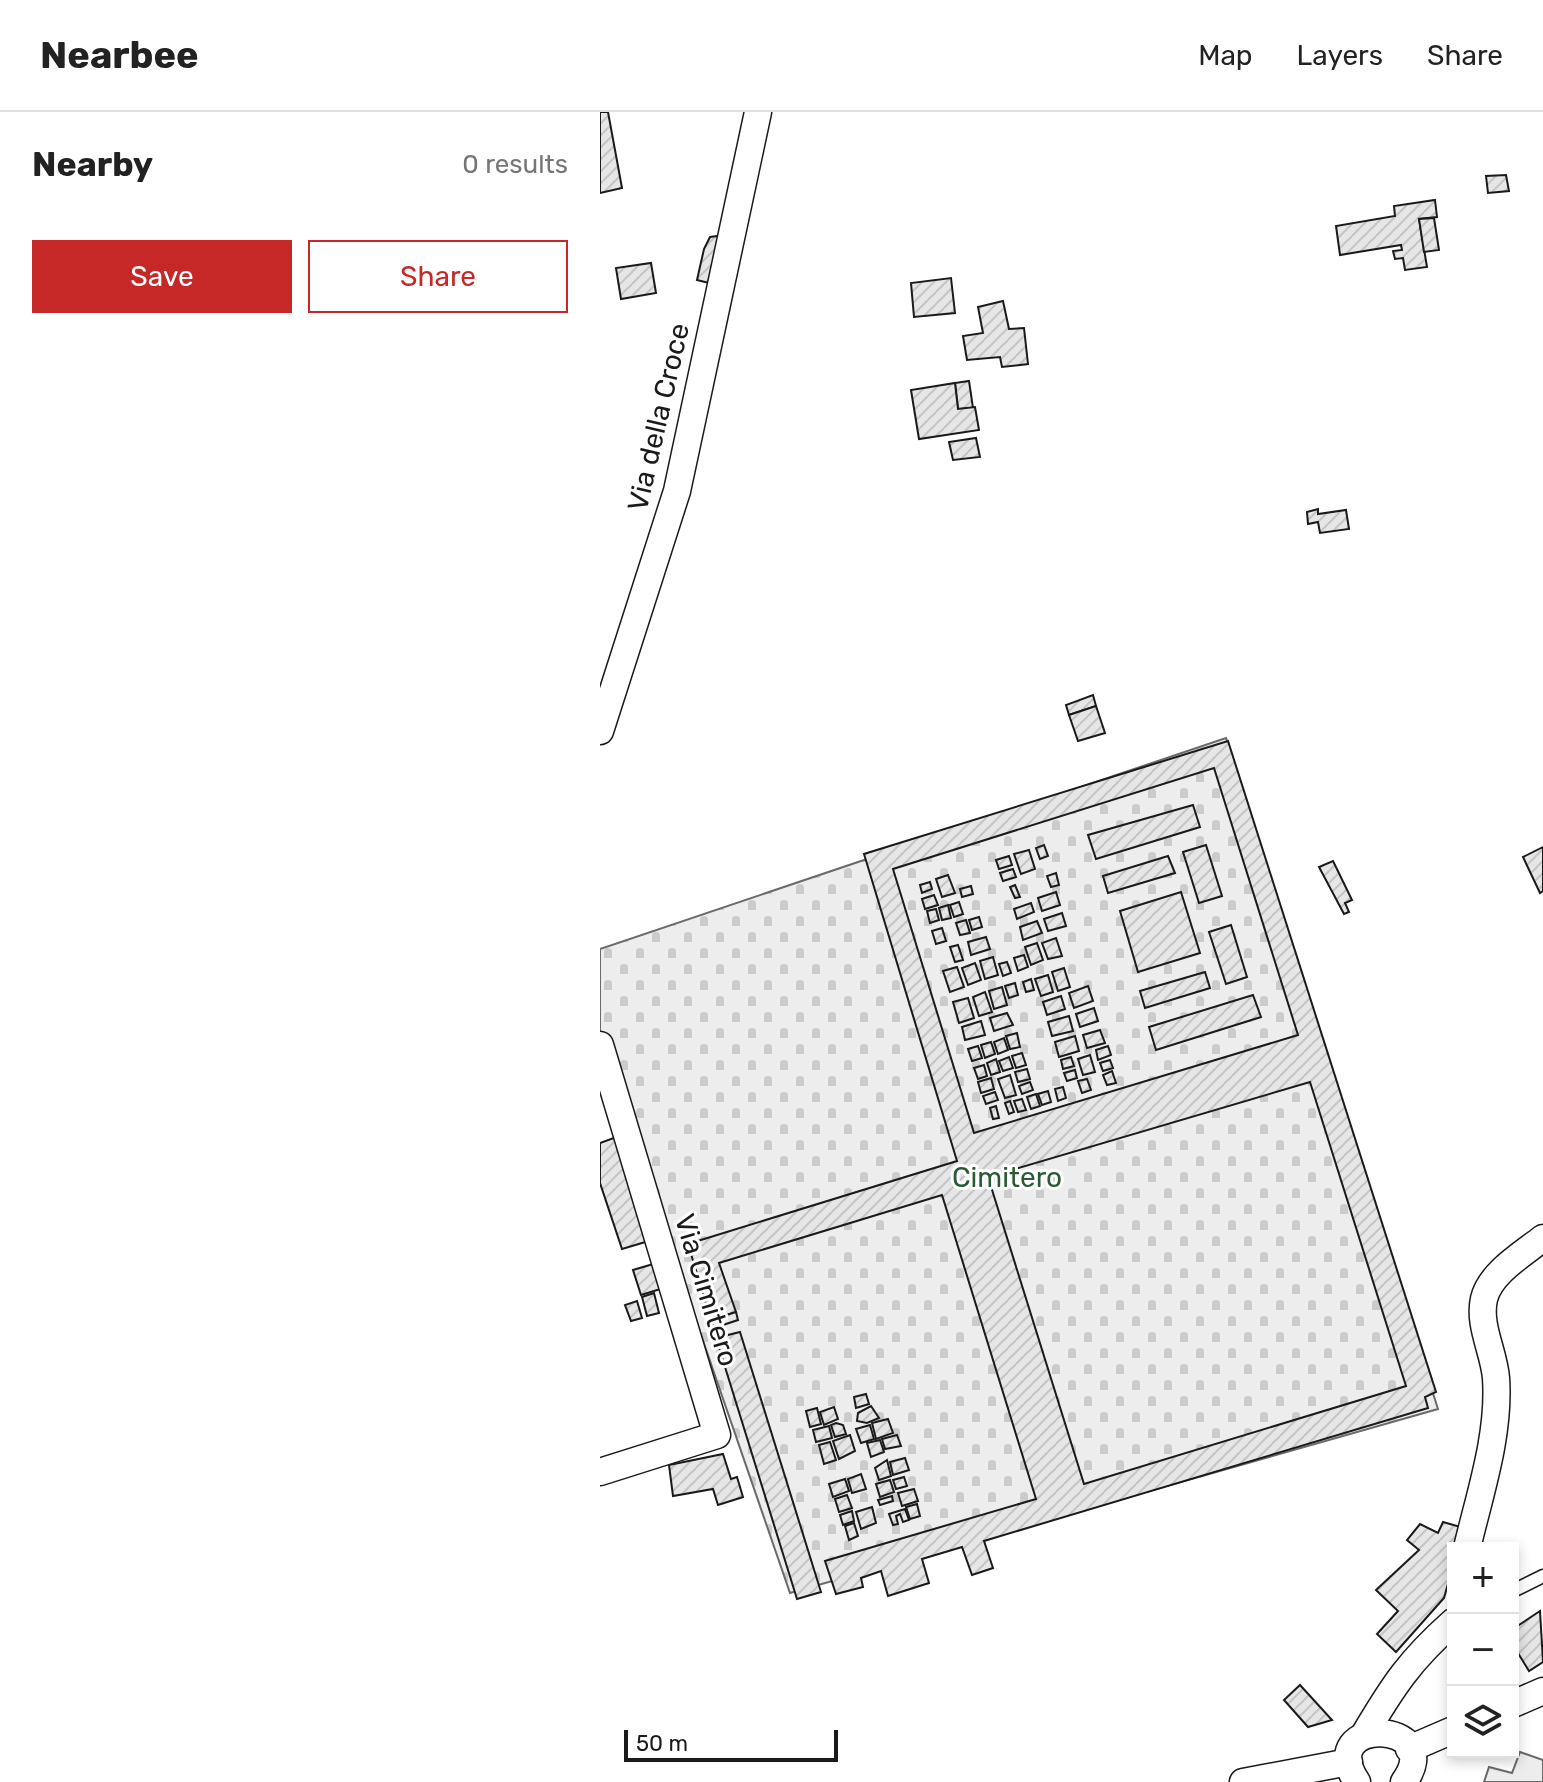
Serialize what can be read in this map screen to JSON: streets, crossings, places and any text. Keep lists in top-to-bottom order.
{
  "streets": {
    "street": ["Via della Croce", "Via Cimitero"]
  },
  "parks": ["Cimitero"],
  "scale_bar": "50 m",
  "page": {
    "header": "Nearbee",
    "nav": ["Map", "Layers", "Share"],
    "heading": ["Nearby", "0 results"],
    "buttons": ["Save", "Share"],
    "map_buttons": ["+", "−"],
    "scale": "50 m"
  }
}
